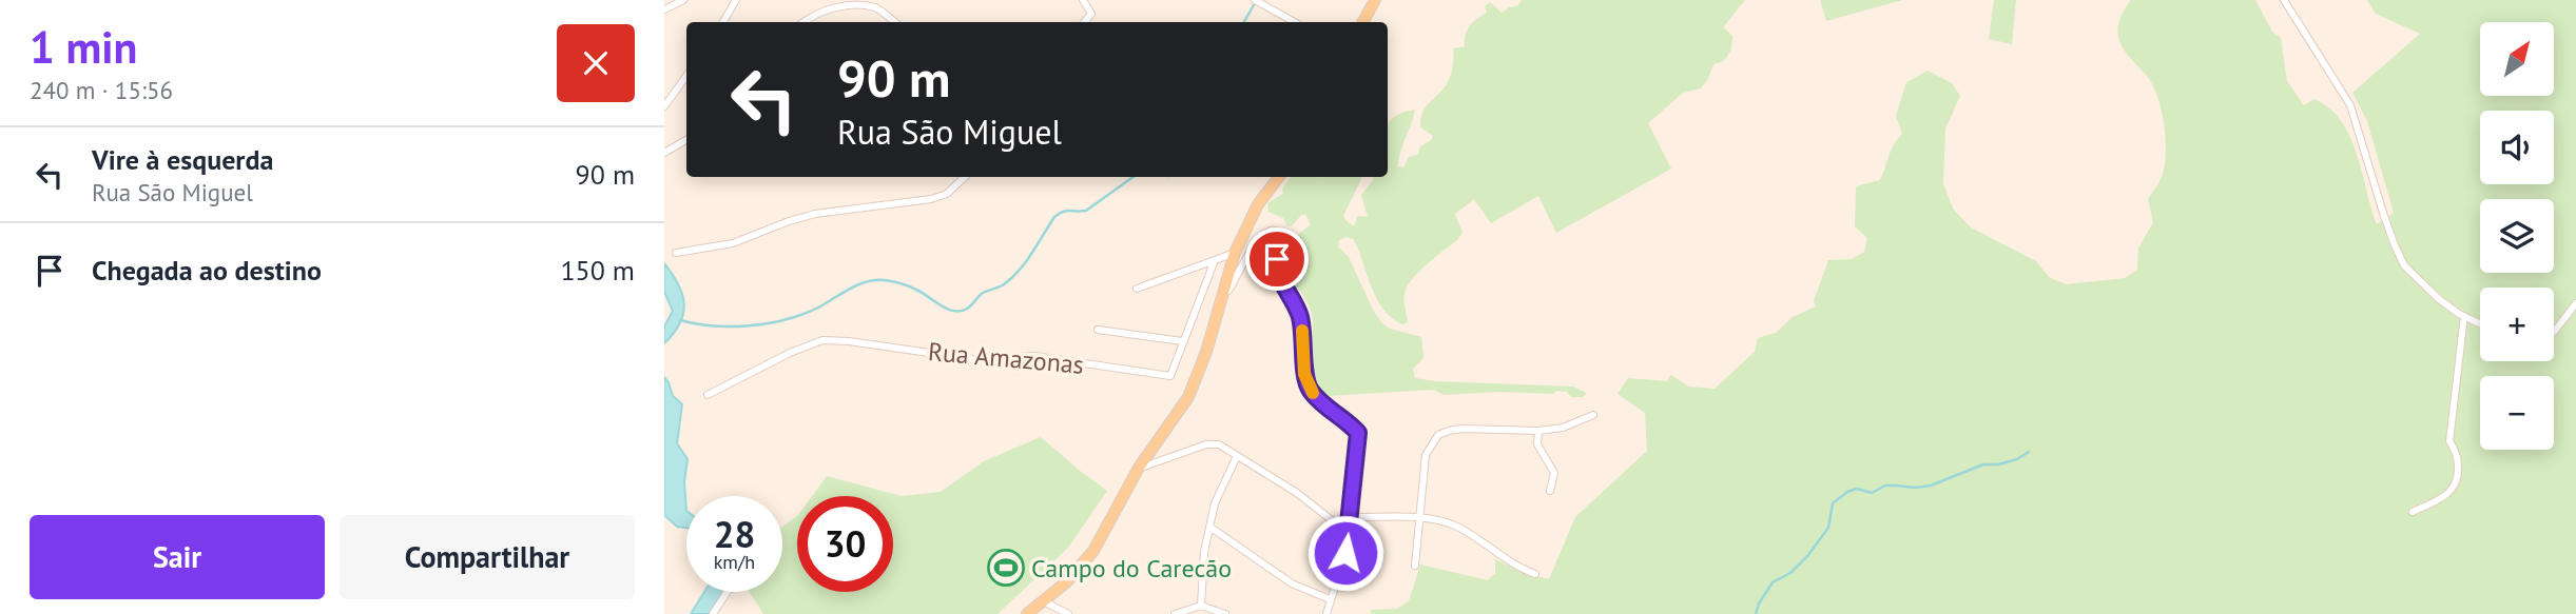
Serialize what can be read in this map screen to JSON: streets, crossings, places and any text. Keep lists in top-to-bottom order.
{
  "streets": {
    "street": ["Rua Amazonas"]
  },
  "places": {
    "sports": ["Campo do Carecão"]
  },
  "north": "top right",
  "page": {
    "heading": ["1 min", "240 m · 15:56"],
    "map_buttons": ["+", "−"],
    "turn": ["90 m", "Rua São Miguel"],
    "list": [
      {
        "name": "Vire à esquerda",
        "note": "Rua São Miguel",
        "value": "90 m"
      },
      {
        "name": "Chegada ao destino",
        "value": "150 m"
      }
    ],
    "speed": "28 km/h",
    "limit": "30",
    "buttons": ["Sair", "Compartilhar"]
  }
}
